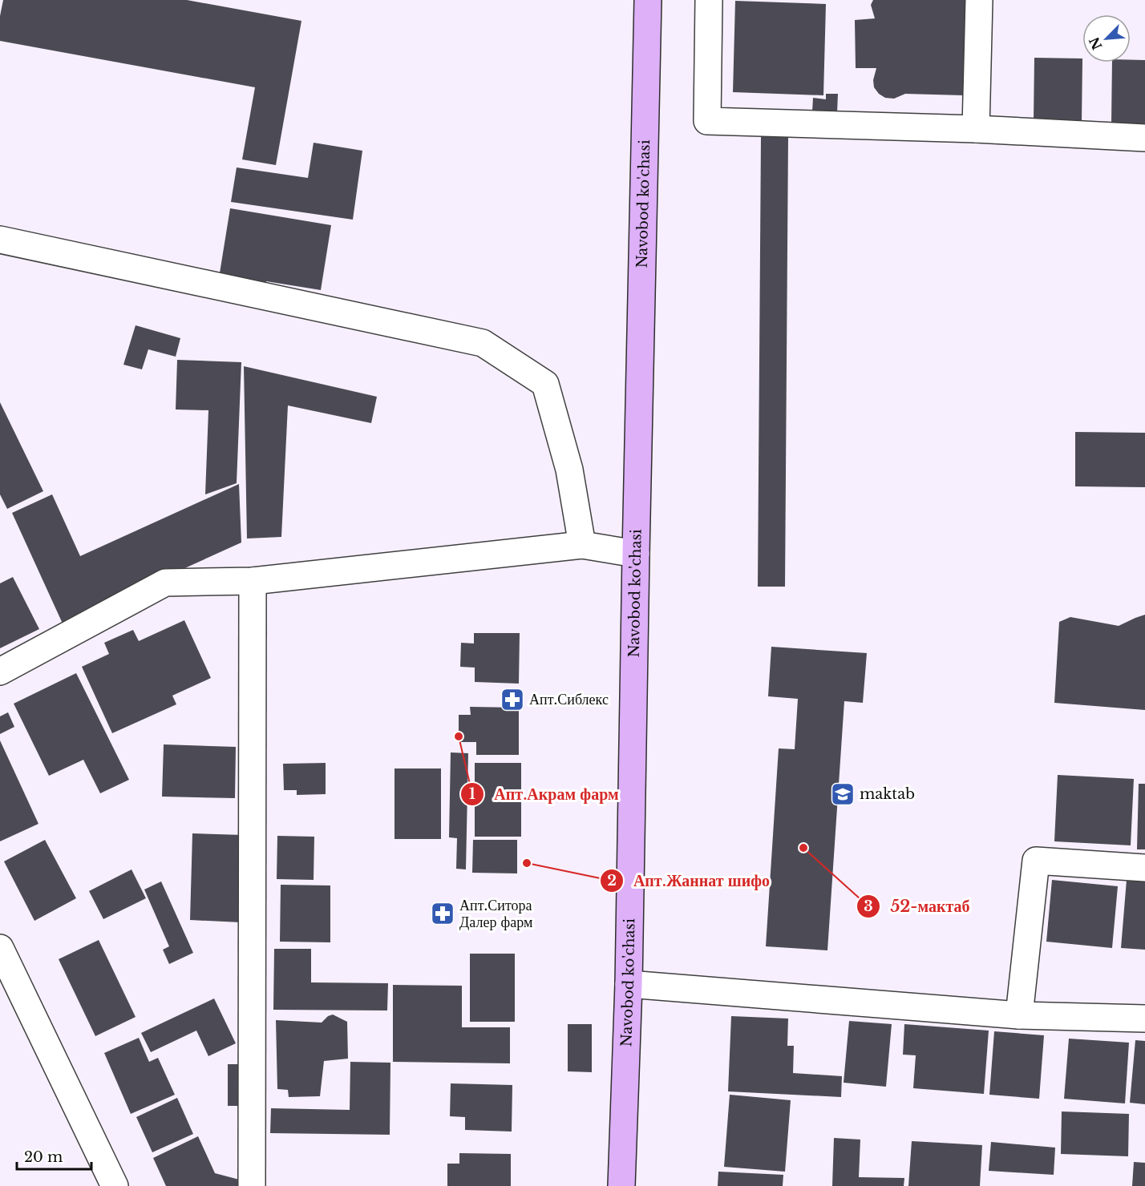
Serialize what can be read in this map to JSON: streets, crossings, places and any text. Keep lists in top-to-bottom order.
{
  "streets": {
    "street": ["Navobod ko'chasi"]
  },
  "places": {
    "pharmacy": ["Апт.Сиблекс", "Апт.Ситора Далер фарм"],
    "other": ["Апт.Акрам фарм", "52-мактаб", "Апт.Жаннат шифо"],
    "school or university": ["maktab"]
  },
  "scale_bar": "20 m",
  "north": "bottom left"
}
